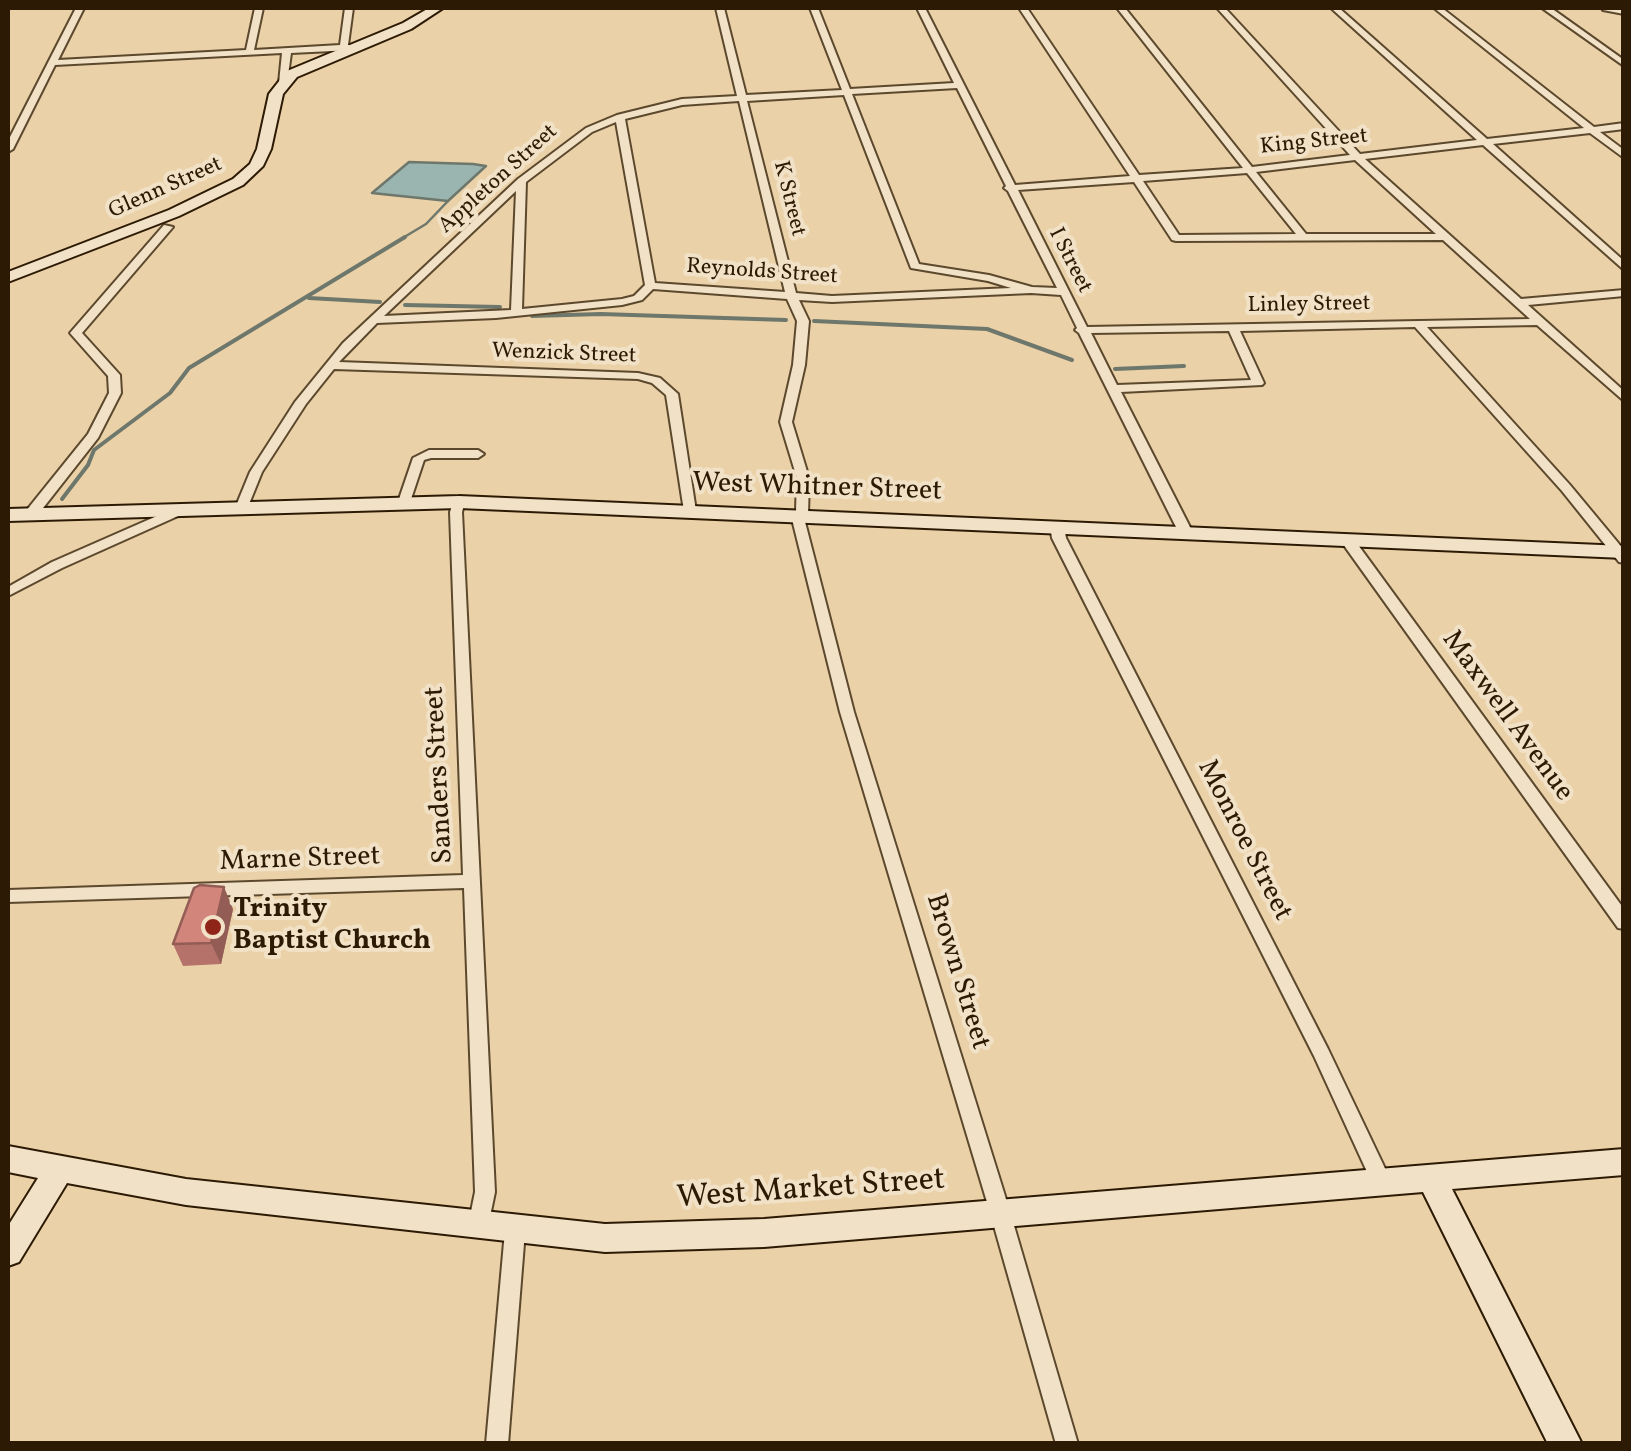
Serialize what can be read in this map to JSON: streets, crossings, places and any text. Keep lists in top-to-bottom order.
{
  "streets": {
    "street": [
      "King Street",
      "Appleton Street",
      "Glenn Street",
      "K Street",
      "I Street",
      "Reynolds Street",
      "Linley Street",
      "Wenzick Street",
      "West Whitner Street",
      "Maxwell Avenue",
      "Sanders Street",
      "Monroe Street",
      "Marne Street",
      "Brown Street",
      "West Market Street"
    ]
  },
  "crossings": [
    ["King Street", "I Street"],
    ["Appleton Street", "K Street"],
    ["Appleton Street", "I Street"],
    ["Appleton Street", "Reynolds Street"],
    ["Appleton Street", "Wenzick Street"],
    ["Appleton Street", "West Whitner Street"],
    ["K Street", "Reynolds Street"],
    ["K Street", "West Whitner Street"],
    ["K Street", "Brown Street"],
    ["I Street", "Linley Street"],
    ["I Street", "West Whitner Street"],
    ["Wenzick Street", "West Whitner Street"],
    ["West Whitner Street", "Maxwell Avenue"],
    ["West Whitner Street", "Sanders Street"],
    ["West Whitner Street", "Monroe Street"],
    ["West Whitner Street", "Brown Street"],
    ["Sanders Street", "Marne Street"],
    ["Sanders Street", "West Market Street"],
    ["Monroe Street", "West Market Street"],
    ["Brown Street", "West Market Street"]
  ],
  "places": ["Trinity Baptist Church"]
}
